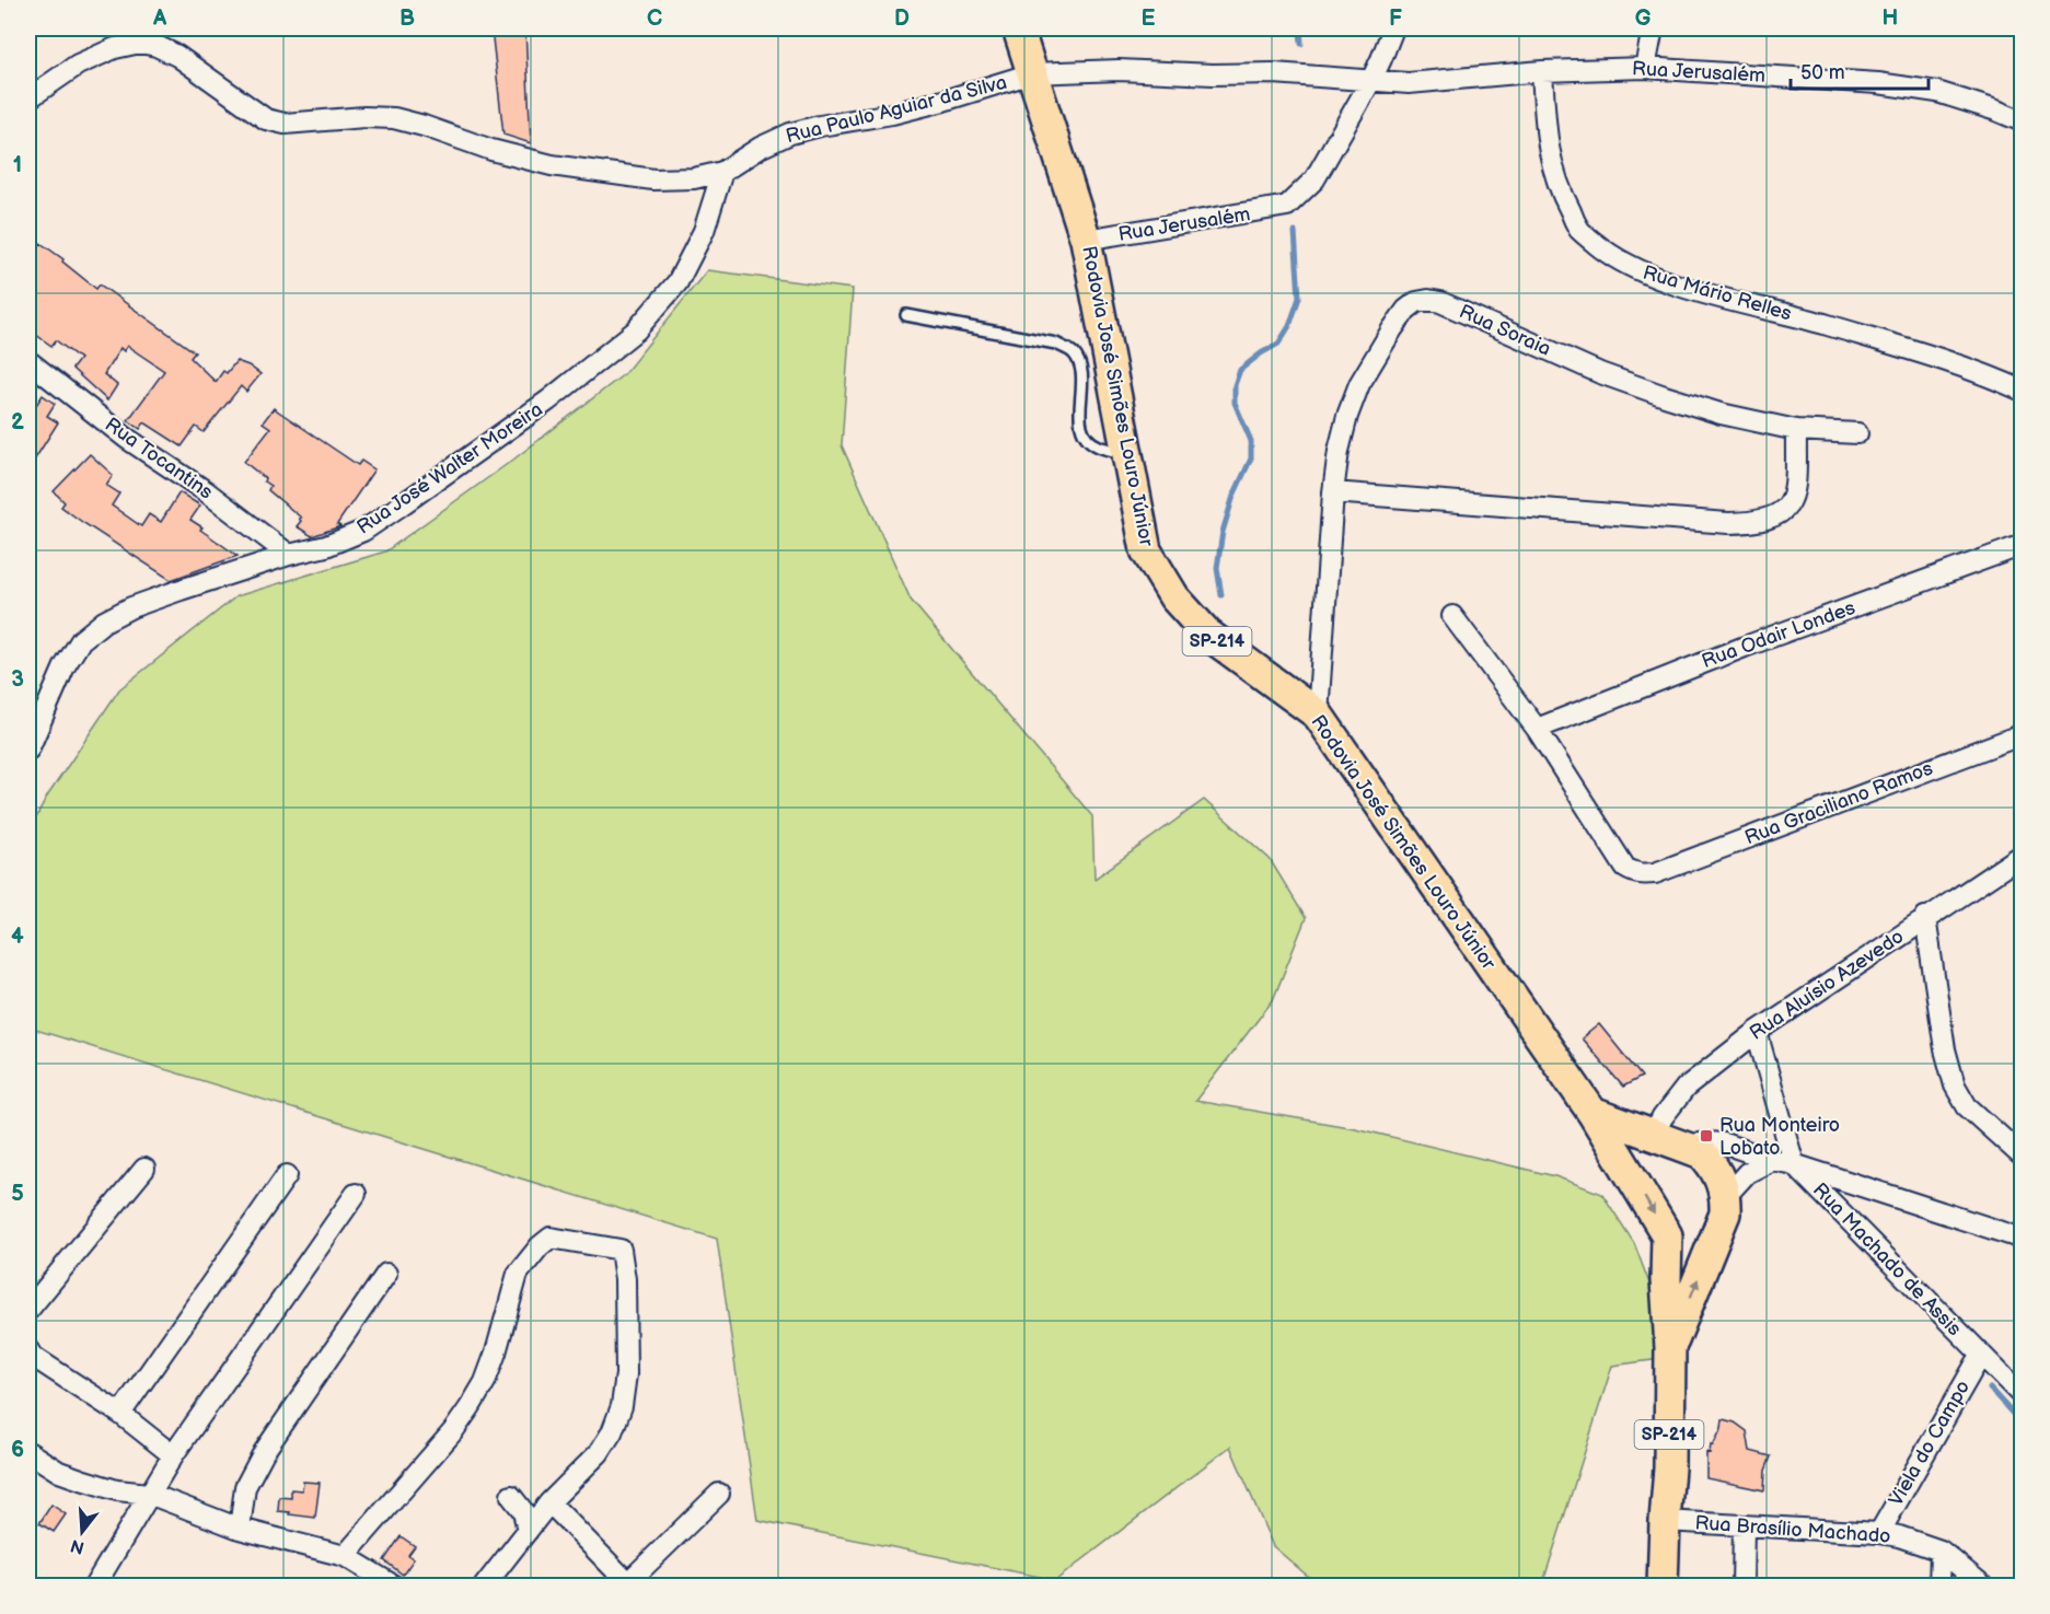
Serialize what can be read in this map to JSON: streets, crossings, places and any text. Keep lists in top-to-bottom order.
{
  "streets": {
    "main road": ["Rodovia José Simões Louro Júnior", "SP-214"],
    "street": [
      "Rua Jerusalém",
      "Rua Paulo Aguiar da Silva",
      "Rua Mário Relles",
      "Rua Soraia",
      "Rua Tocantins",
      "Rua José Walter Moreira",
      "Rua Odair Londes",
      "Rua Graciliano Ramos",
      "Rua Aluísio Azevedo",
      "Rua Machado de Assis",
      "Viela do Campo",
      "Rua Brasílio Machado"
    ]
  },
  "crossings": [
    ["Rua Jerusalém", "Rua Paulo Aguiar da Silva"],
    ["Rua Jerusalém", "Rua Mário Relles"],
    ["Rua Jerusalém", "Rodovia José Simões Louro Júnior"],
    ["Rua Paulo Aguiar da Silva", "Rodovia José Simões Louro Júnior"],
    ["Rua Paulo Aguiar da Silva", "Rua José Walter Moreira"],
    ["Rua Soraia", "Rodovia José Simões Louro Júnior"],
    ["Rodovia José Simões Louro Júnior", "SP-214"],
    ["Rodovia José Simões Louro Júnior", "Rua Aluísio Azevedo"],
    ["Rua Tocantins", "Rua José Walter Moreira"],
    ["Rua Odair Londes", "Rua Graciliano Ramos"],
    ["SP-214", "Rua Aluísio Azevedo"],
    ["SP-214", "Rua Brasílio Machado"],
    ["Rua Aluísio Azevedo", "Rua Machado de Assis"],
    ["Rua Machado de Assis", "Viela do Campo"],
    ["Viela do Campo", "Rua Brasílio Machado"]
  ],
  "places": {
    "transit": ["Rua Monteiro Lobato"]
  },
  "scale_bar": "50 m",
  "north": "bottom",
  "grid": {
    "columns": [
      "A",
      "B",
      "C",
      "D",
      "E",
      "F",
      "G",
      "H"
    ],
    "rows": [
      "1",
      "2",
      "3",
      "4",
      "5",
      "6"
    ]
  }
}
